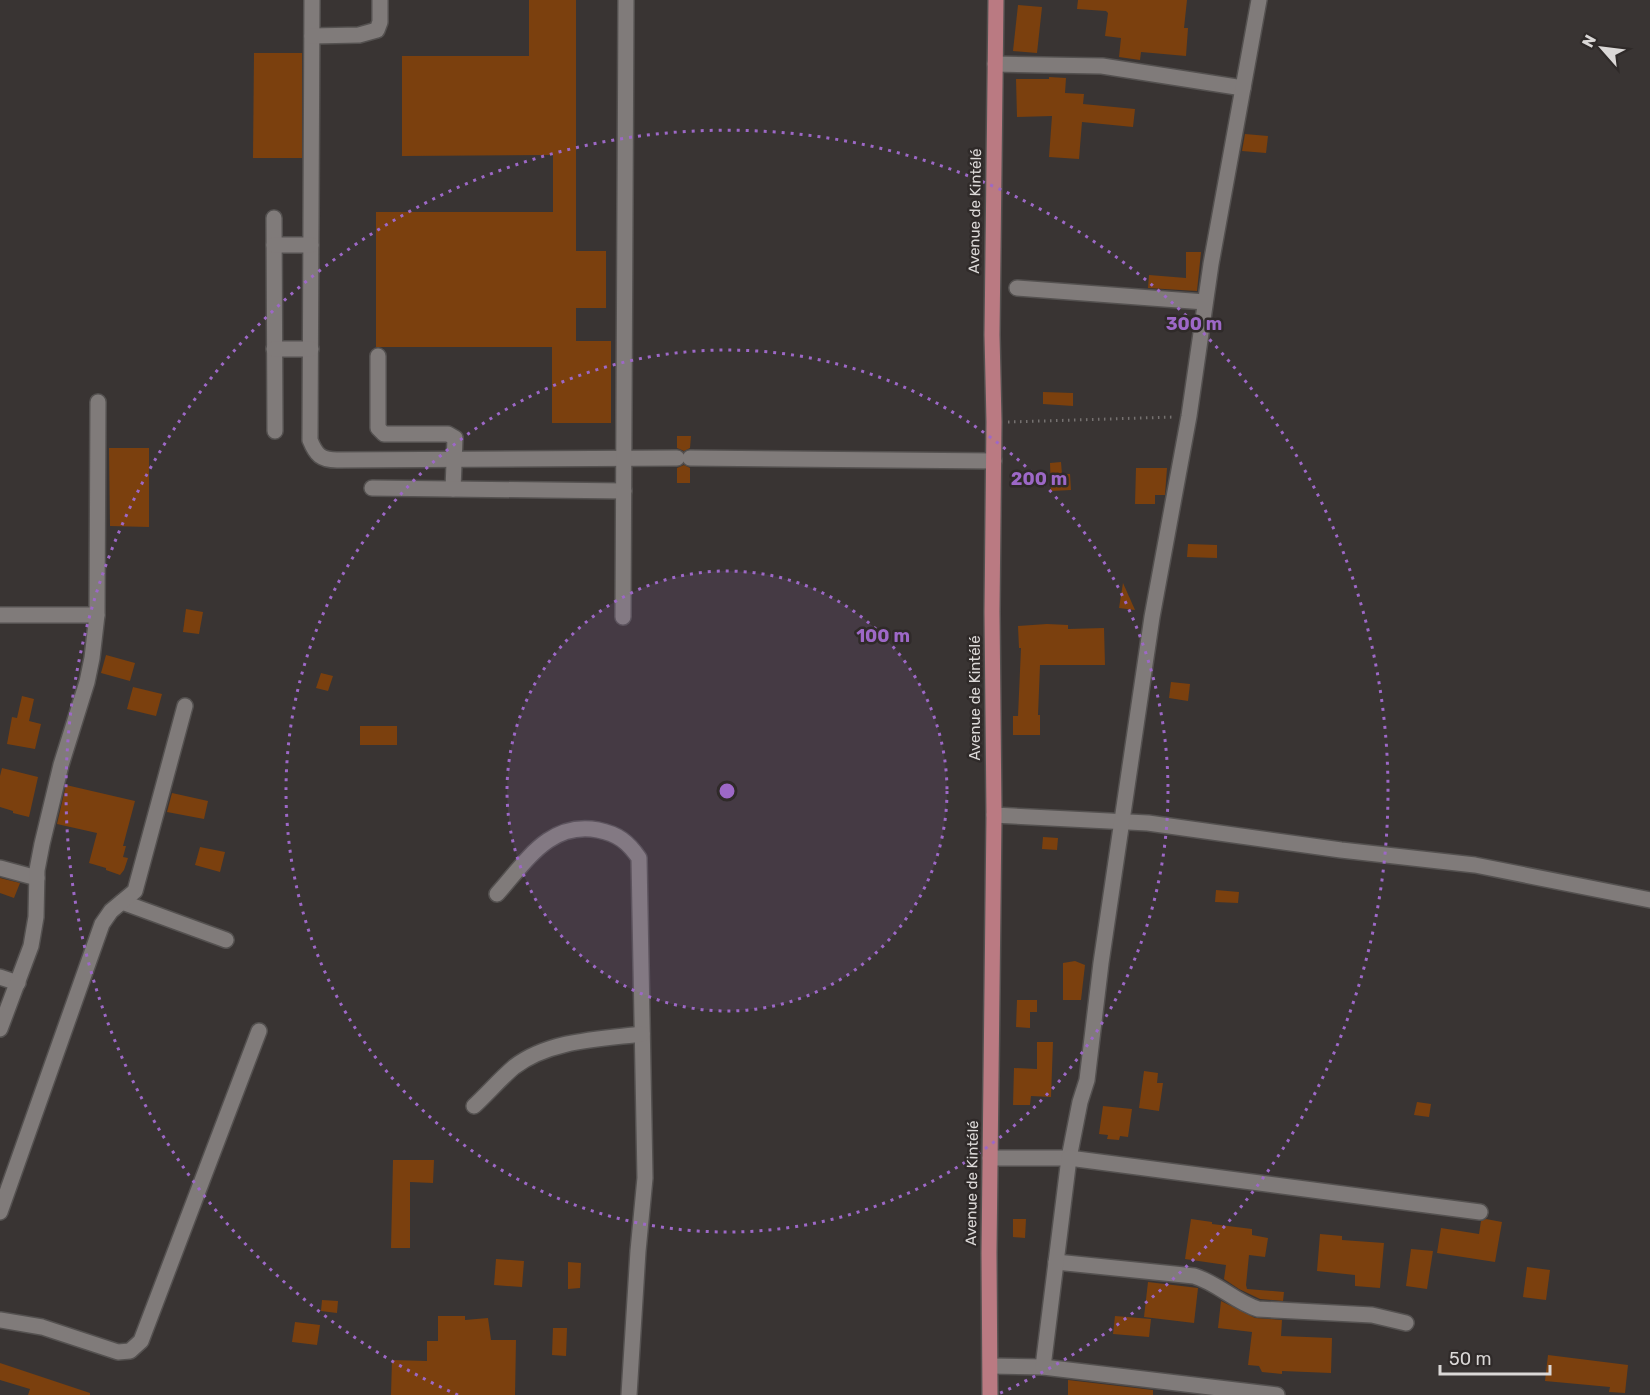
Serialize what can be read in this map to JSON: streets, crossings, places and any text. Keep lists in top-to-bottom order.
{
  "streets": {
    "main road": ["Avenue de Kintélé"]
  },
  "scale_bar": "50 m",
  "north": "top left",
  "rings": ["300 m", "200 m", "100 m"]
}
